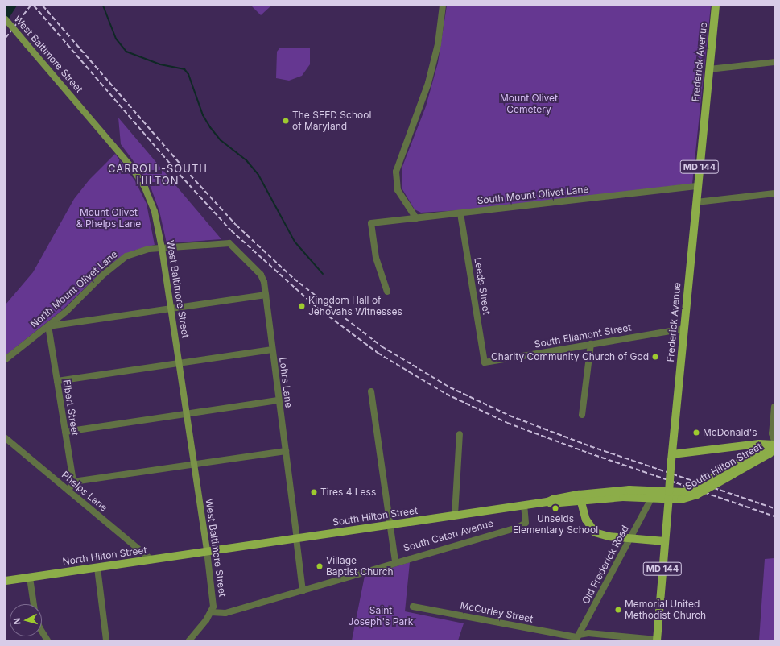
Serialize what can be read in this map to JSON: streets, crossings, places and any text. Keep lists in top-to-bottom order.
{
  "streets": {
    "main road": [
      "West Baltimore Street",
      "Frederick Avenue",
      "MD 144",
      "South Hilton Street",
      "North Hilton Street"
    ],
    "street": [
      "South Mount Olivet Lane",
      "Leeds Street",
      "North Mount Olivet Lane",
      "South Ellamont Street",
      "Lohrs Lane",
      "Elbert Street",
      "Phelps Lane",
      "South Caton Avenue",
      "Old Frederick Road",
      "McCurley Street"
    ]
  },
  "crossings": [
    ["West Baltimore Street", "North Mount Olivet Lane"],
    ["West Baltimore Street", "Lohrs Lane"],
    ["West Baltimore Street", "South Hilton Street"],
    ["West Baltimore Street", "South Caton Avenue"],
    ["West Baltimore Street", "North Hilton Street"],
    ["Frederick Avenue", "South Mount Olivet Lane"],
    ["Frederick Avenue", "South Ellamont Street"],
    ["Frederick Avenue", "South Hilton Street"],
    ["Frederick Avenue", "McCurley Street"],
    ["South Mount Olivet Lane", "Leeds Street"],
    ["Leeds Street", "South Ellamont Street"],
    ["North Mount Olivet Lane", "Lohrs Lane"],
    ["North Mount Olivet Lane", "Elbert Street"],
    ["Lohrs Lane", "South Hilton Street"],
    ["Lohrs Lane", "South Caton Avenue"],
    ["South Hilton Street", "South Caton Avenue"],
    ["South Hilton Street", "North Hilton Street"],
    ["South Hilton Street", "Old Frederick Road"],
    ["Phelps Lane", "North Hilton Street"],
    ["Old Frederick Road", "McCurley Street"]
  ],
  "districts": ["CARROLL-SOUTH HILTON"],
  "parks": ["Mount Olivet Cemetery", "Mount Olivet & Phelps Lane", "Saint Joseph's Park"],
  "places": [
    "The SEED School of Maryland",
    "Kingdom Hall of Jehovahs Witnesses",
    "Charity Community Church of God",
    "McDonald's",
    "Tires 4 Less",
    "Unselds Elementary School",
    "Village Baptist Church",
    "Memorial United Methodist Church"
  ],
  "north": "left"
}
